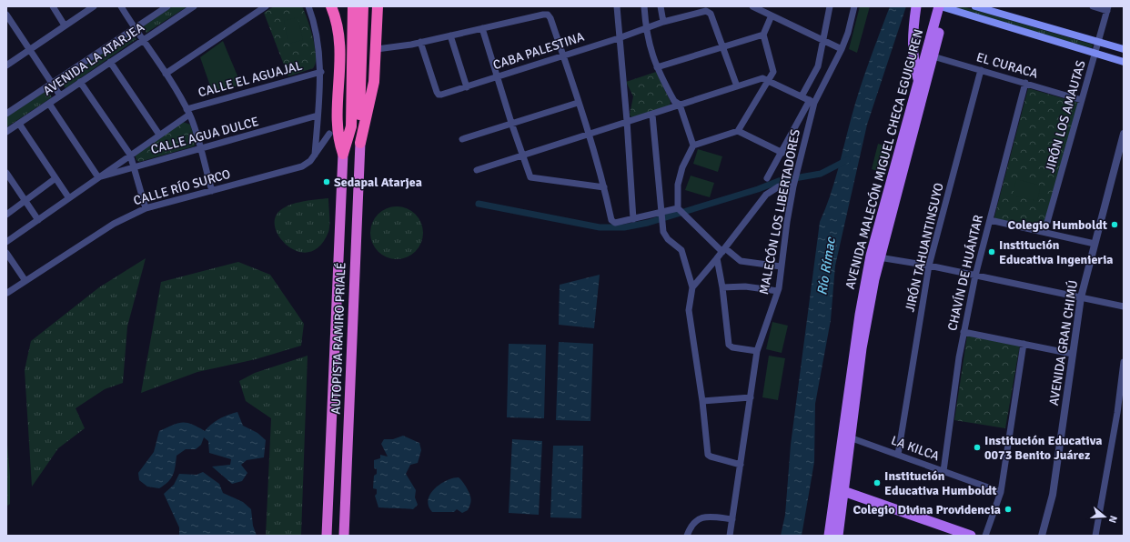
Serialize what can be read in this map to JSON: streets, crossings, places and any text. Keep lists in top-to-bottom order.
{
  "streets": {
    "highway": ["AUTOPISTA RAMIRO PRIALÉ"],
    "main road": ["AVENIDA MALECÓN MIGUEL CHECA EGUIGUREN"],
    "street": [
      "CABA PALESTINA",
      "AVENIDA LA ATARJEA",
      "EL CURACA",
      "CALLE EL AGUAJAL",
      "JIRÓN LOS AMAUTAS",
      "CALLE AGUA DULCE",
      "CALLE RÍO SURCO",
      "MALECÓN LOS LIBERTADORES",
      "JIRÓN TAHUANTINSUYO",
      "CHAVÍN DE HUÁNTAR",
      "AVENIDA GRAN CHIMÚ",
      "LA KILCA"
    ]
  },
  "crossings": [
    ["EL CURACA", "JIRÓN LOS AMAUTAS"],
    ["EL CURACA", "AVENIDA MALECÓN MIGUEL CHECA EGUIGUREN"],
    ["EL CURACA", "JIRÓN TAHUANTINSUYO"],
    ["EL CURACA", "CHAVÍN DE HUÁNTAR"],
    ["CALLE EL AGUAJAL", "CALLE AGUA DULCE"],
    ["AVENIDA MALECÓN MIGUEL CHECA EGUIGUREN", "LA KILCA"],
    ["JIRÓN TAHUANTINSUYO", "LA KILCA"],
    ["CHAVÍN DE HUÁNTAR", "LA KILCA"]
  ],
  "water": ["Río Rímac"],
  "places": [
    "Sedapal Atarjea",
    "Colegio Humboldt",
    "Institución Educativa Ingenieria",
    "Institución Educativa 0073 Benito Juárez",
    "Institución Educativa Humboldt",
    "Colegio Divina Providencia"
  ],
  "north": "right"
}
